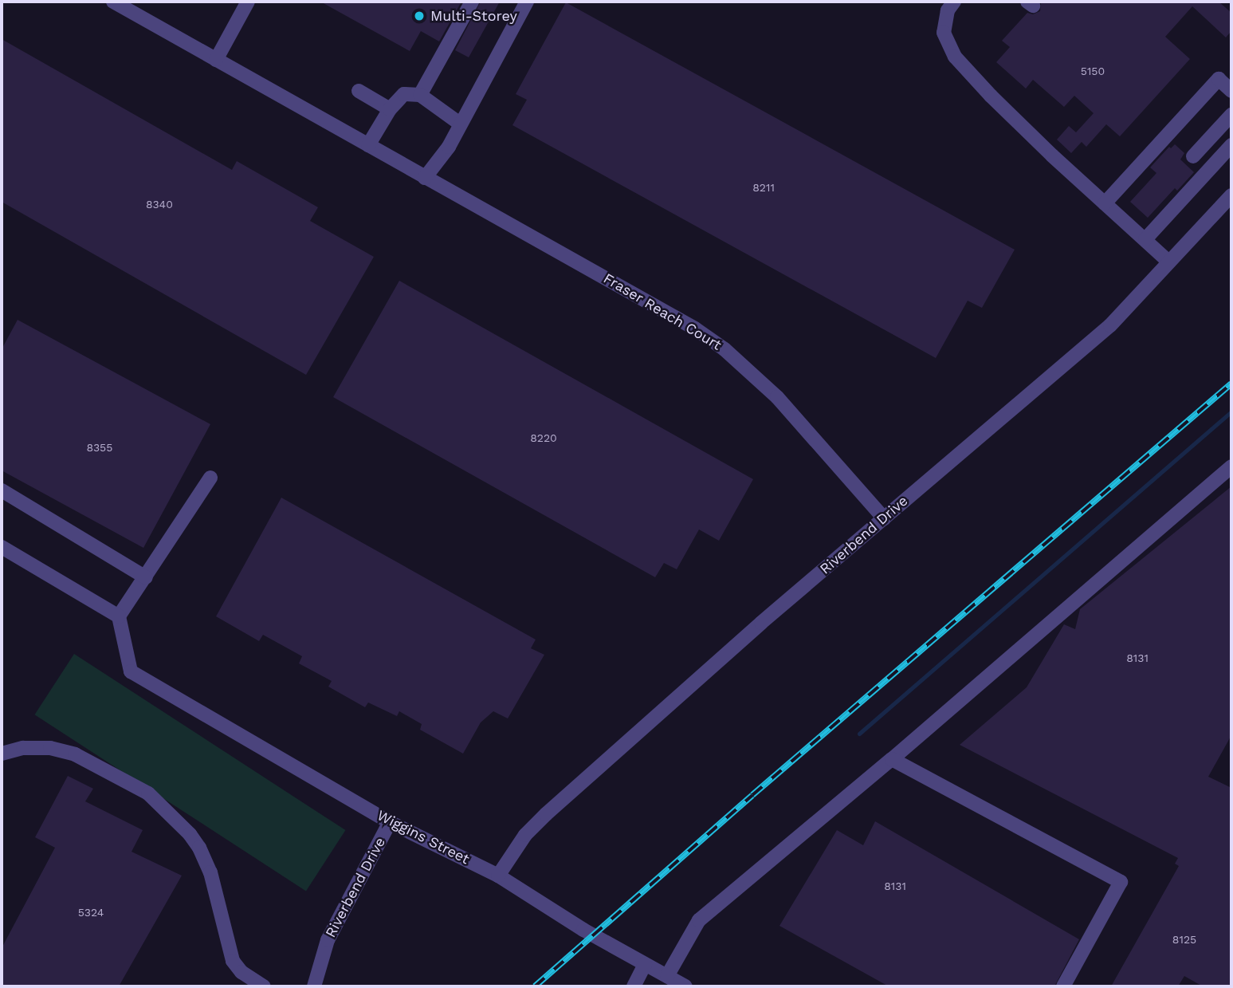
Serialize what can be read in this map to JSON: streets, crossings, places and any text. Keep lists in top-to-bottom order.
{
  "streets": {
    "street": ["Fraser Reach Court", "Riverbend Drive", "Wiggins Street"]
  },
  "crossings": [
    ["Fraser Reach Court", "Riverbend Drive"],
    ["Riverbend Drive", "Wiggins Street"]
  ],
  "places": ["Multi-Storey"],
  "house_numbers": [
    "5150",
    "8211",
    "8340",
    "8220",
    "8355",
    "8131",
    "8131",
    "5324",
    "8125"
  ]
}
